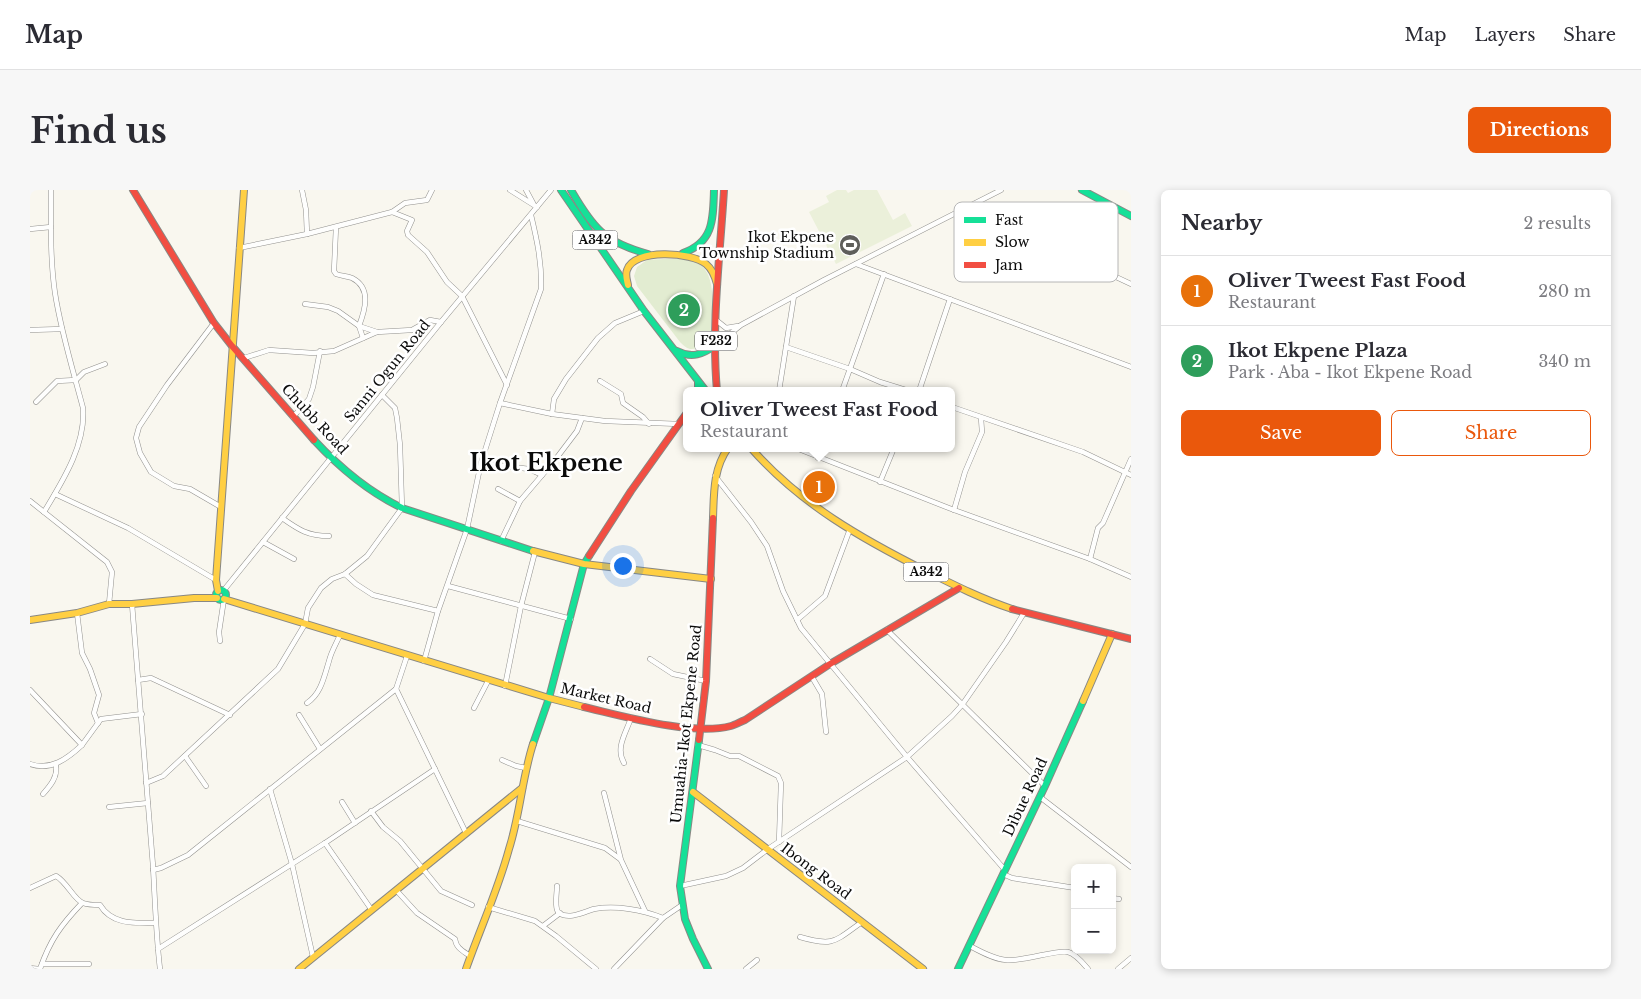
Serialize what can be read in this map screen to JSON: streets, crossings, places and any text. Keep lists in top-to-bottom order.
{
  "streets": {
    "main road": [
      "A342",
      "F232",
      "Chubb Road",
      "Market Road",
      "Umuahia-Ikot Ekpene Road",
      "Dibue Road",
      "Ibong Road"
    ],
    "street": ["Sanni Ogun Road"]
  },
  "crossings": [
    ["A342", "F232"],
    ["A342", "Market Road"],
    ["A342", "Dibue Road"],
    ["Sanni Ogun Road", "Chubb Road"],
    ["Sanni Ogun Road", "Market Road"],
    ["Chubb Road", "Umuahia-Ikot Ekpene Road"],
    ["Market Road", "Umuahia-Ikot Ekpene Road"],
    ["Umuahia-Ikot Ekpene Road", "Ibong Road"]
  ],
  "districts": ["Ikot Ekpene"],
  "places": {
    "sports": ["Ikot Ekpene Township Stadium"]
  },
  "legend": ["Fast", "Slow", "Jam"],
  "page": {
    "header": "Map",
    "nav": ["Map", "Layers", "Share"],
    "buttons": [
      "Directions",
      ["Save", "Share"]
    ],
    "title": "Find us",
    "heading": ["Nearby", "2 results"],
    "list": [
      {
        "mark": "1",
        "name": "Oliver Tweest Fast Food",
        "note": "Restaurant",
        "value": "280 m"
      },
      {
        "mark": "2",
        "name": "Ikot Ekpene Plaza",
        "note": "Park · Aba - Ikot Ekpene Road",
        "value": "340 m"
      }
    ],
    "pins": ["2", "1"],
    "popup": ["Oliver Tweest Fast Food", "Restaurant"],
    "map_buttons": ["+", "−"]
  }
}
